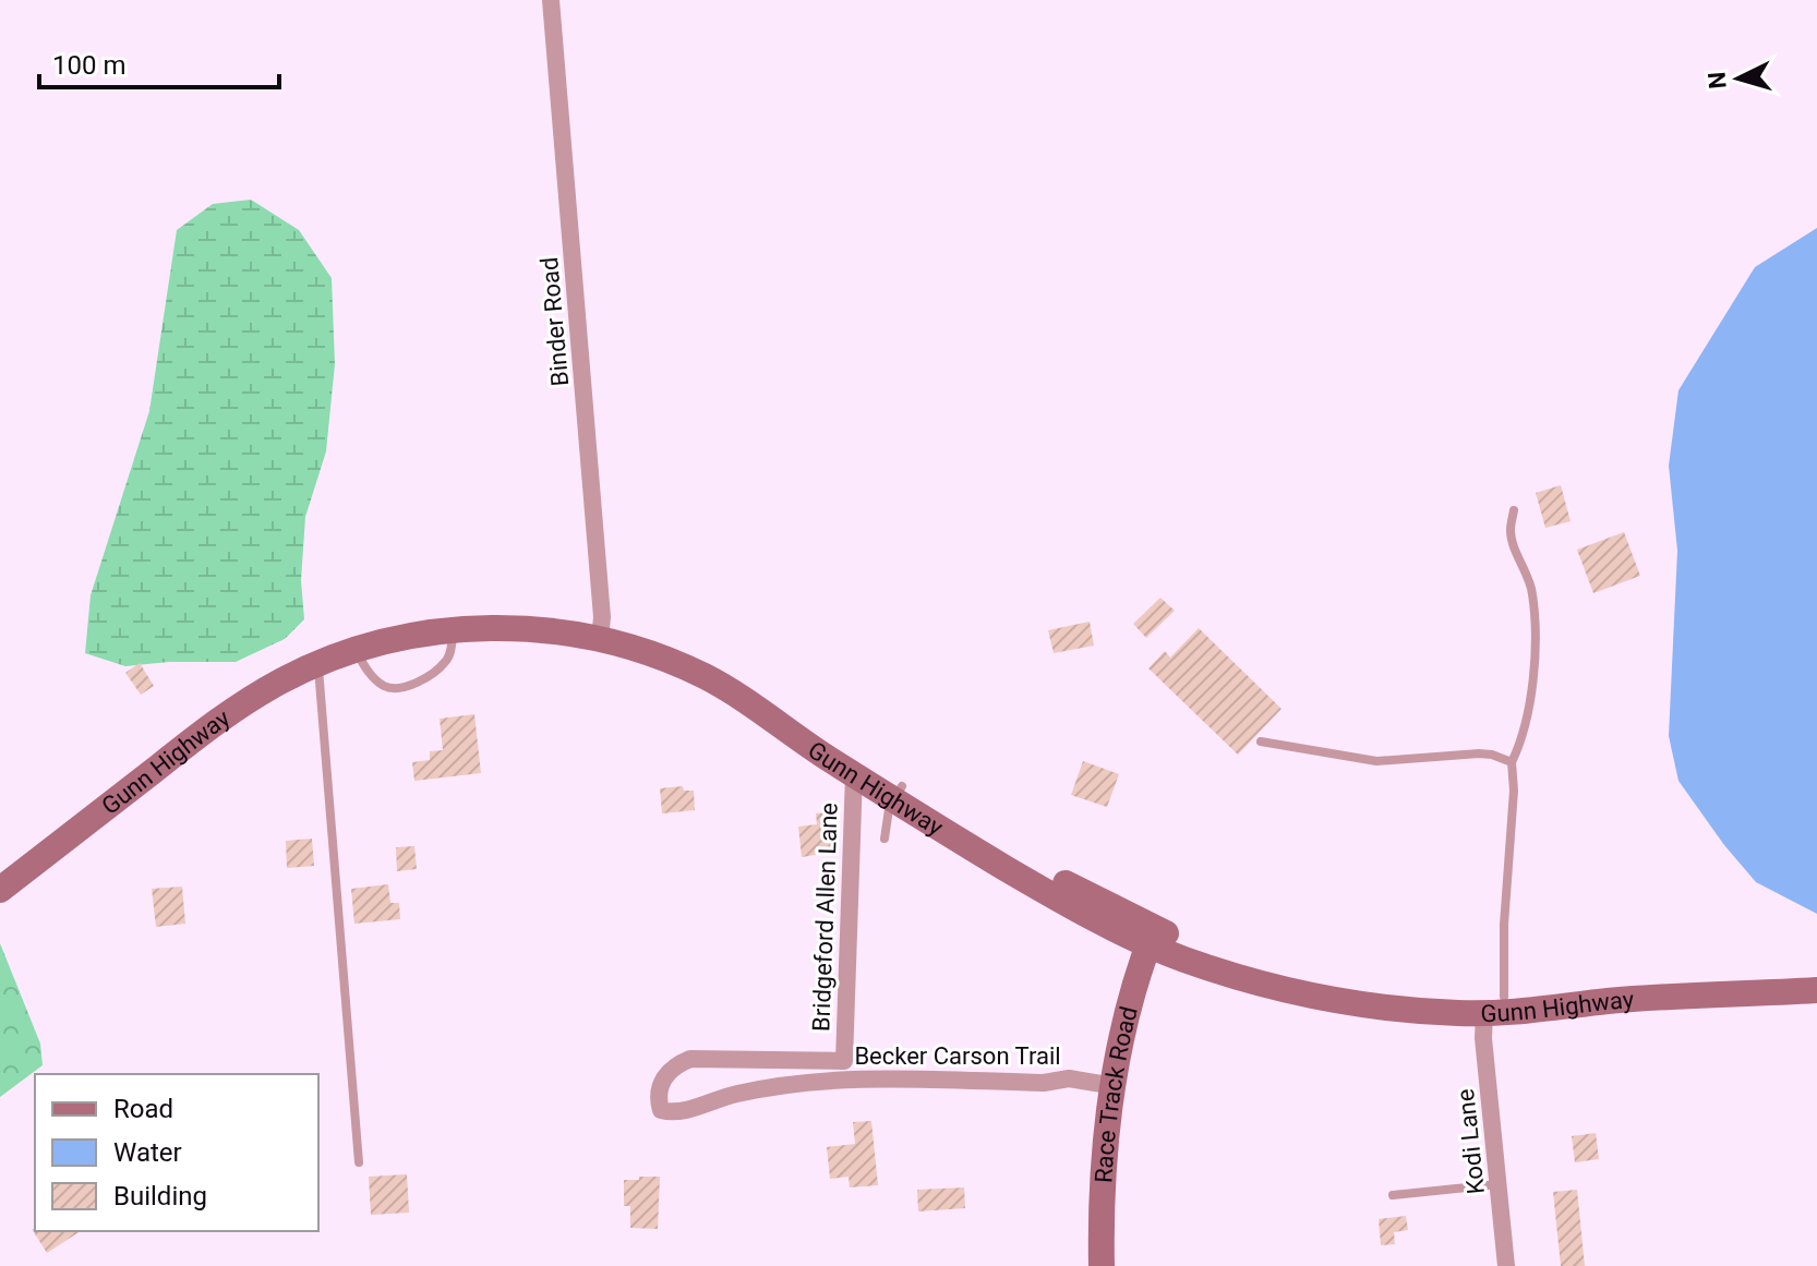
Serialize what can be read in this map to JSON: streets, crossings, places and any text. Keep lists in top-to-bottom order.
{
  "streets": {
    "main road": ["Gunn Highway", "Race Track Road"],
    "street": [
      "Binder Road",
      "Bridgeford Allen Lane",
      "Becker Carson Trail",
      "Kodi Lane"
    ]
  },
  "crossings": [
    ["Binder Road", "Gunn Highway"],
    ["Gunn Highway", "Bridgeford Allen Lane"],
    ["Gunn Highway", "Race Track Road"],
    ["Gunn Highway", "Kodi Lane"],
    ["Bridgeford Allen Lane", "Becker Carson Trail"],
    ["Becker Carson Trail", "Race Track Road"]
  ],
  "legend": ["Road", "Water", "Building"],
  "scale_bar": "100 m",
  "north": "left"
}
